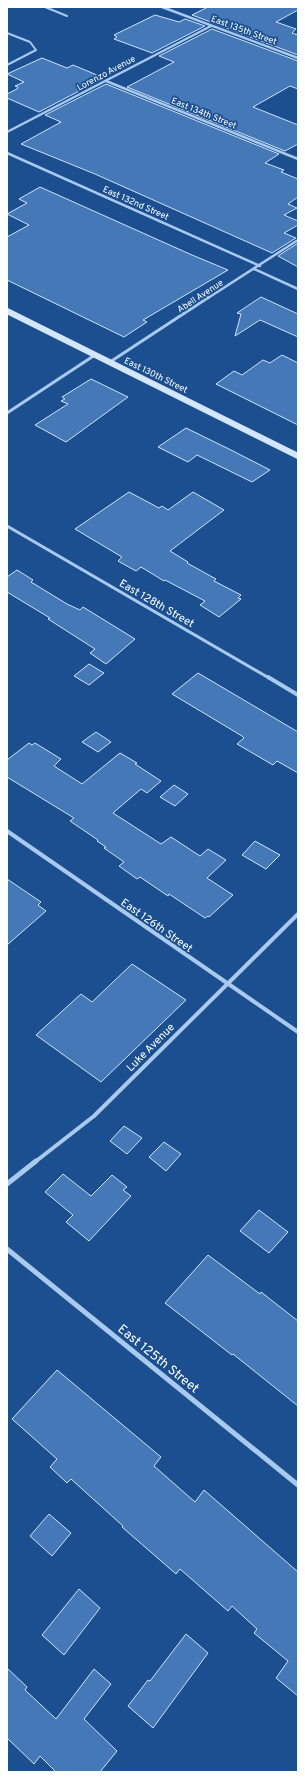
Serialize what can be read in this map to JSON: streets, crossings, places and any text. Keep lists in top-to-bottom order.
{
  "streets": {
    "street": [
      "East 135th Street",
      "Lorenzo Avenue",
      "East 134th Street",
      "East 132nd Street",
      "Abell Avenue",
      "East 130th Street",
      "East 128th Street",
      "East 126th Street",
      "Luke Avenue",
      "East 125th Street"
    ]
  },
  "crossings": [
    ["East 135th Street", "Lorenzo Avenue"],
    ["Lorenzo Avenue", "East 134th Street"],
    ["East 132nd Street", "Abell Avenue"],
    ["Abell Avenue", "East 130th Street"],
    ["East 126th Street", "Luke Avenue"]
  ]
}
